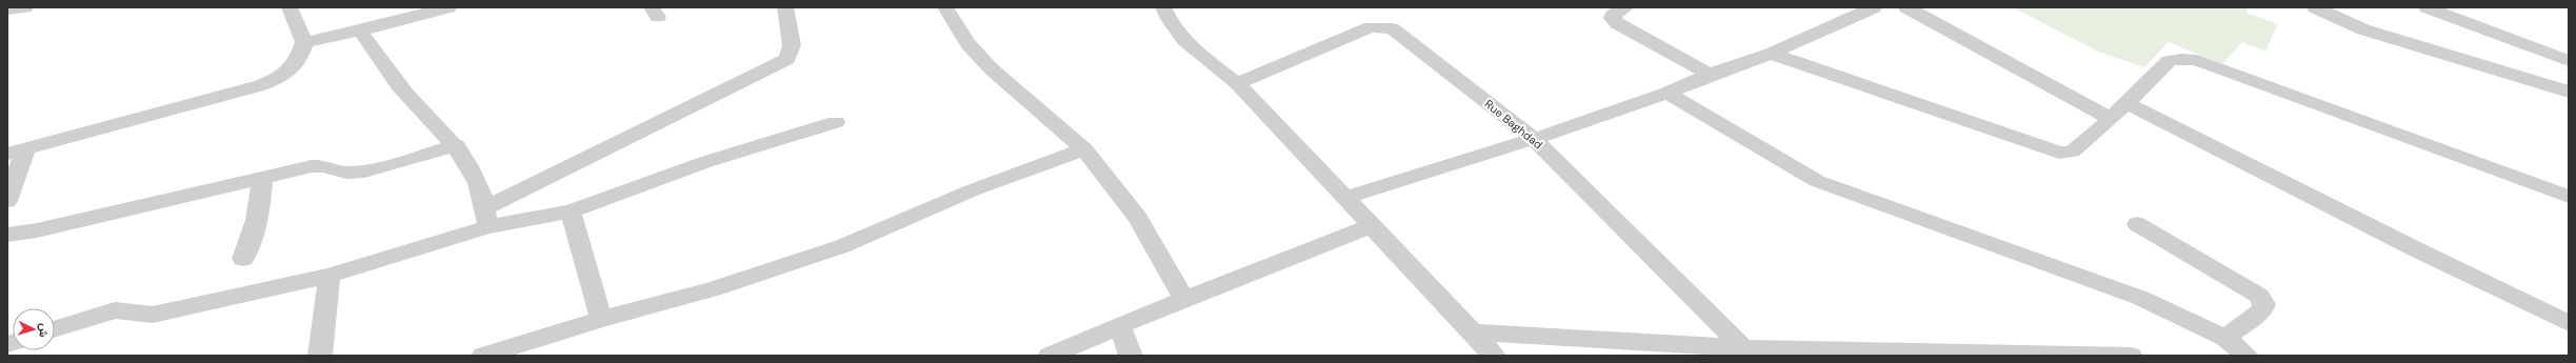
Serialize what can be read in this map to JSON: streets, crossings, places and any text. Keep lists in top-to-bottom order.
{
  "streets": {
    "street": ["Rue Baghdad"]
  },
  "north": "right"
}
